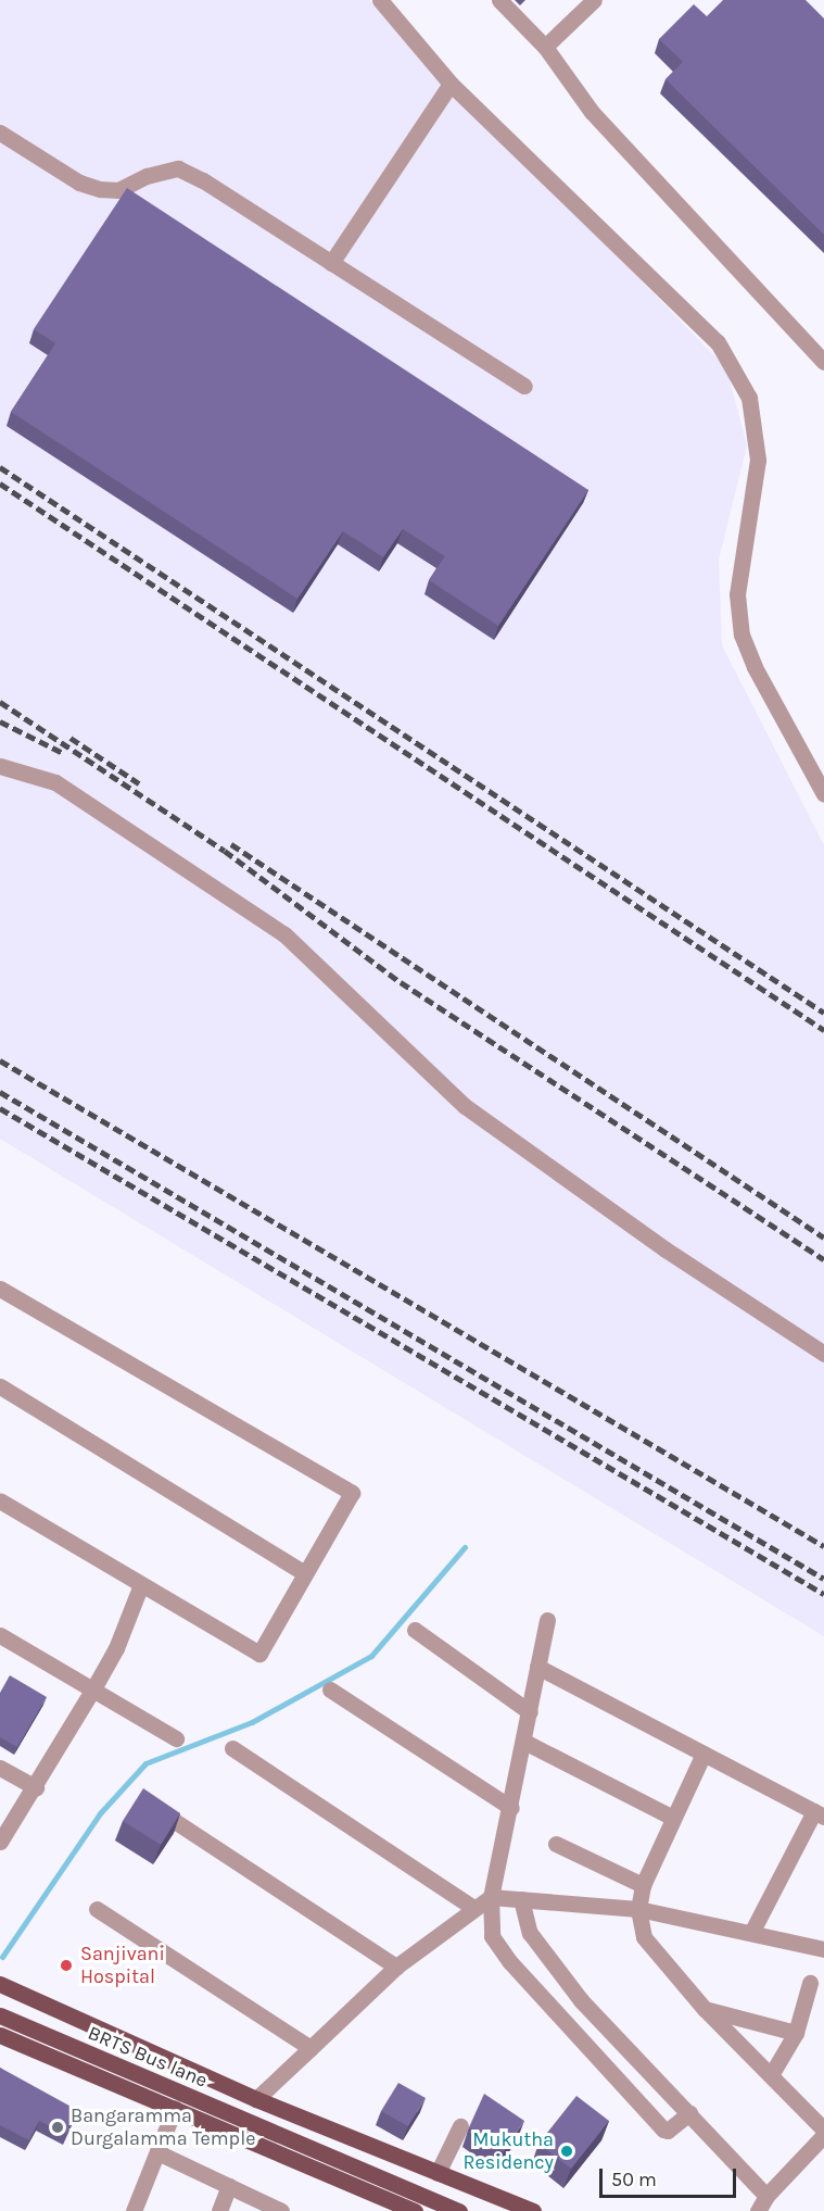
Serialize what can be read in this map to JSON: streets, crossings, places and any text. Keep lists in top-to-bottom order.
{
  "streets": {
    "main road": ["BRTS Bus lane"]
  },
  "places": ["Sanjivani Hospital", "Bangaramma Durgalamma Temple", "Mukutha Residency"],
  "scale_bar": "50 m"
}
